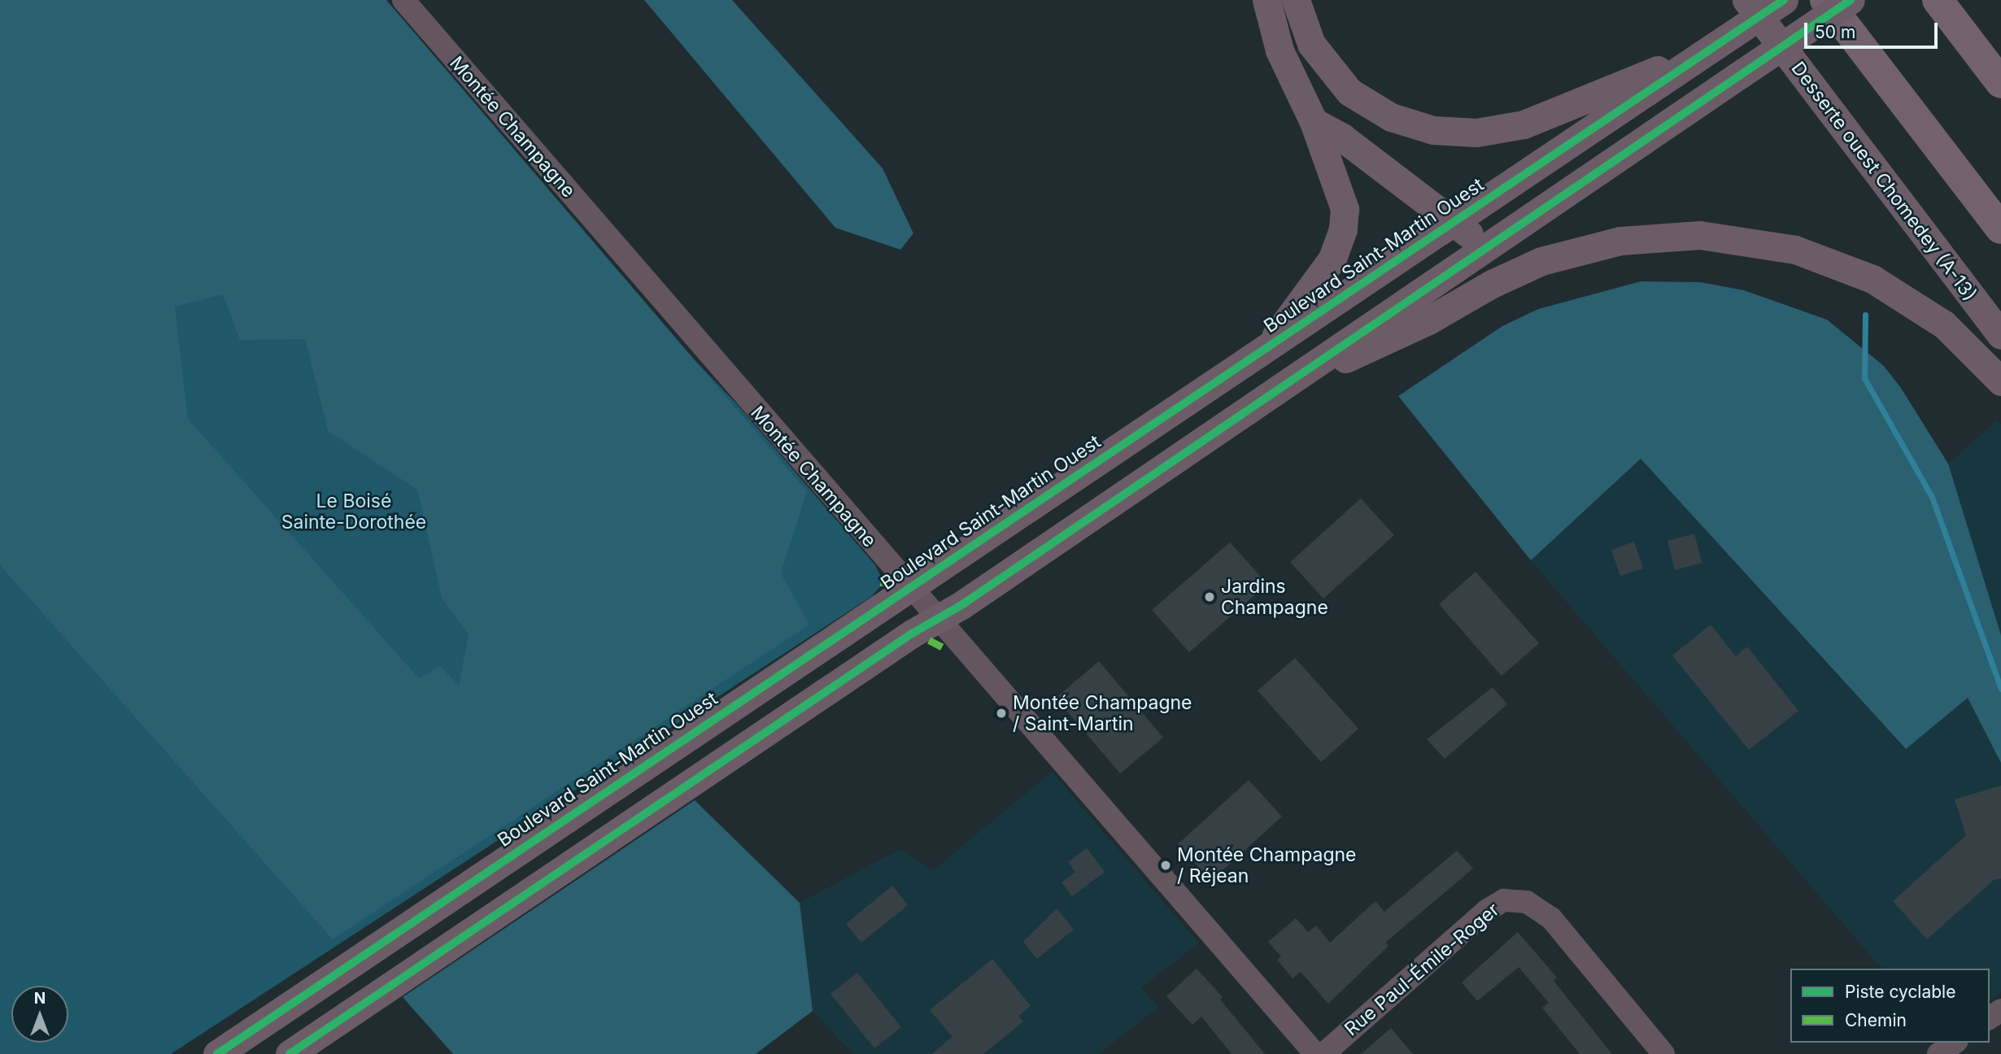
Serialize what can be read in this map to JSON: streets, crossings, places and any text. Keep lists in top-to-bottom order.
{
  "streets": {
    "main road": ["Desserte ouest Chomedey (A-13)", "Boulevard Saint-Martin Ouest"],
    "street": ["Montée Champagne", "Rue Paul-Émile-Roger"]
  },
  "crossings": [
    ["Montée Champagne", "Boulevard Saint-Martin Ouest"]
  ],
  "parks": ["Le Boisé Sainte-Dorothée"],
  "places": ["Jardins Champagne", "Montée Champagne / Saint-Martin", "Montée Champagne / Réjean"],
  "legend": ["Piste cyclable", "Chemin"],
  "scale_bar": "50 m",
  "north": "top"
}
